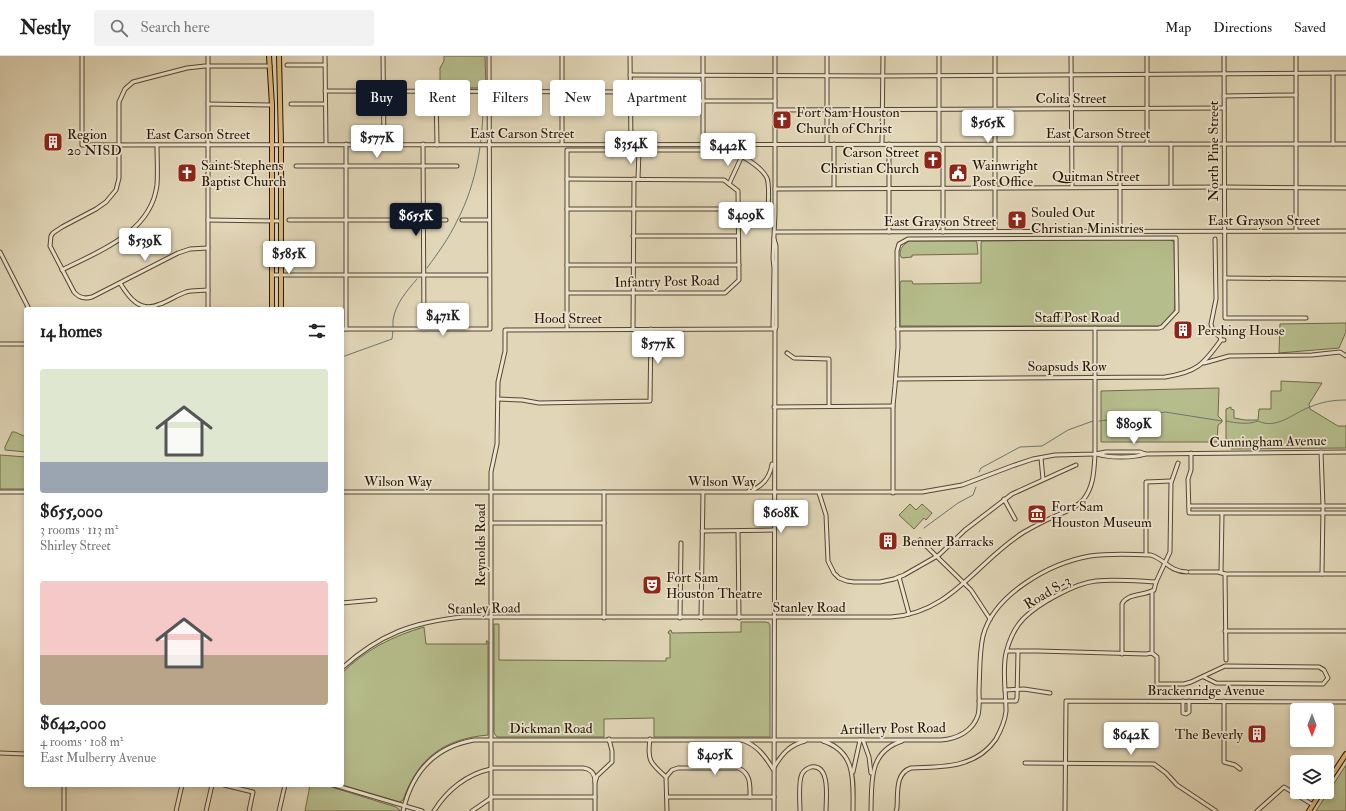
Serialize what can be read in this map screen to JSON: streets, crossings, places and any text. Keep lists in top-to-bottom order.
{
  "streets": {
    "street": [
      "Colita Street",
      "East Carson Street",
      "North Pine Street",
      "Quitman Street",
      "East Grayson Street",
      "Infantry Post Road",
      "Staff Post Road",
      "Hood Street",
      "Soapsuds Row",
      "Cunningham Avenue",
      "Wilson Way",
      "Reynolds Road",
      "Road S-3",
      "Stanley Road",
      "Brackenridge Avenue",
      "Dickman Road",
      "Artillery Post Road"
    ]
  },
  "crossings": [
    ["Colita Street", "North Pine Street"],
    ["East Carson Street", "North Pine Street"],
    ["North Pine Street", "Quitman Street"],
    ["North Pine Street", "East Grayson Street"],
    ["Staff Post Road", "Stanley Road"],
    ["Hood Street", "Reynolds Road"],
    ["Soapsuds Row", "Stanley Road"],
    ["Cunningham Avenue", "Wilson Way"],
    ["Wilson Way", "Reynolds Road"],
    ["Wilson Way", "Stanley Road"],
    ["Reynolds Road", "Stanley Road"],
    ["Reynolds Road", "Dickman Road"],
    ["Dickman Road", "Artillery Post Road"]
  ],
  "places": {
    "church": [
      "Fort Sam Houston Church of Christ",
      "Carson Street Christian Church",
      "Saint Stephens Baptist Church",
      "Souled Out Christian Ministries"
    ],
    "building": [
      "Region 20 NISD",
      "Pershing House",
      "Benner Barracks",
      "The Beverly"
    ],
    "public building": ["Wainwright Post Office"],
    "museum": ["Fort Sam Houston Museum"],
    "theatre": ["Fort Sam Houston Theatre"]
  },
  "north": "bottom",
  "page": {
    "header": "Nestly",
    "search": "Search here",
    "nav": ["Map", "Directions", "Saved"],
    "chip": [
      "Buy",
      "Rent",
      "Filters",
      "New",
      "Apartment"
    ],
    "price": [
      "$565K",
      "$577K",
      "$354K",
      "$442K",
      "$409K",
      "$655K",
      "$539K",
      "$585K",
      "$471K",
      "$577K",
      "$809K",
      "$608K",
      "$642K",
      "$405K"
    ],
    "heading": "14 homes",
    "list": [
      {
        "name": "$655,000",
        "note": "3 rooms · 113 m² · Shirley Street"
      },
      {
        "name": "$642,000",
        "note": "4 rooms · 108 m² · East Mulberry Avenue"
      }
    ]
  }
}
